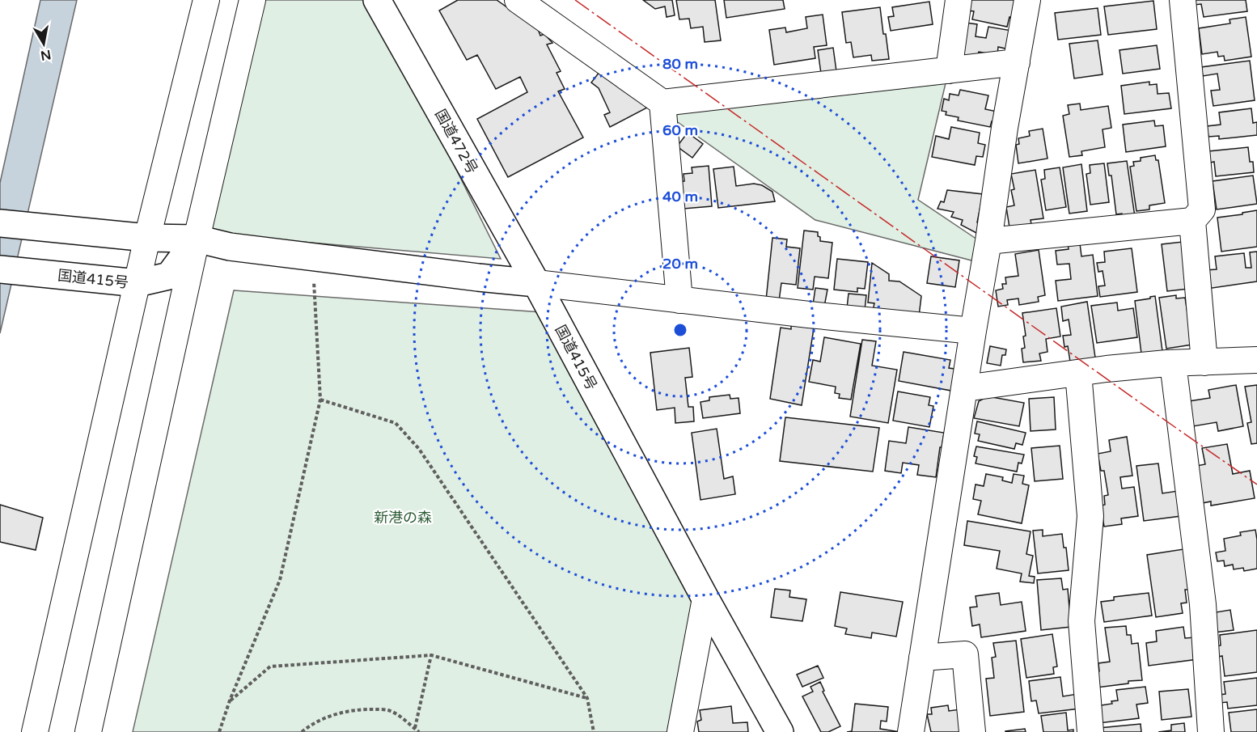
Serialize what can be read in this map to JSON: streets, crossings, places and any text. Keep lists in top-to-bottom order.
{
  "streets": {
    "highway": ["国道472号", "国道415号"]
  },
  "crossings": [
    ["国道472号", "国道415号"]
  ],
  "parks": ["新港の森"],
  "north": "bottom",
  "rings": [
    "80 m",
    "60 m",
    "40 m",
    "20 m"
  ]
}
